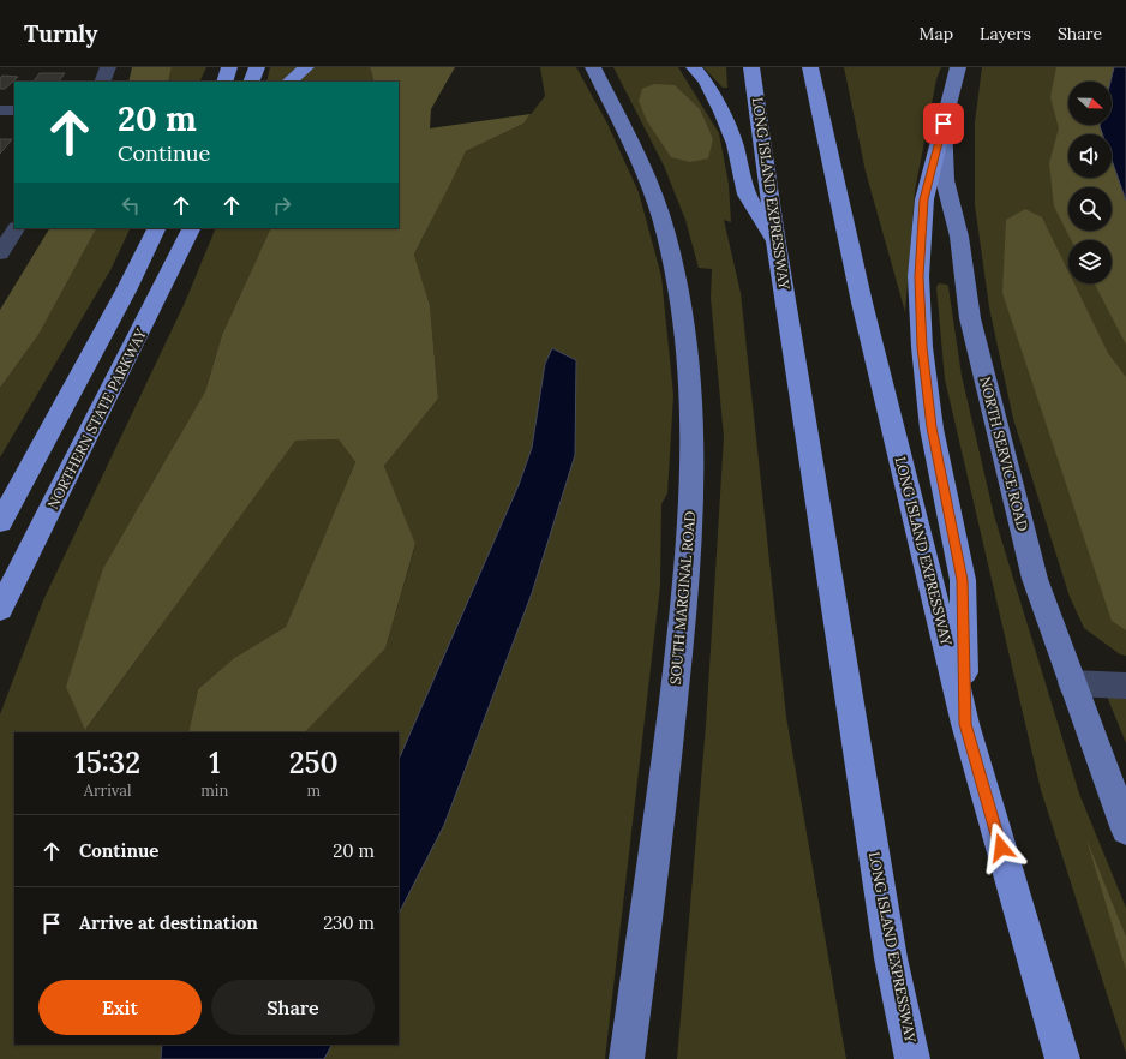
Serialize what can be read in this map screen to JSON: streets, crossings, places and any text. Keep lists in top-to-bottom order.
{
  "streets": {
    "highway": ["LONG ISLAND EXPRESSWAY", "NORTHERN STATE PARKWAY"],
    "main road": ["NORTH SERVICE ROAD", "SOUTH MARGINAL ROAD"]
  },
  "north": "right",
  "page": {
    "header": "Turnly",
    "nav": ["Map", "Layers", "Share"],
    "turn": ["20 m", "Continue"],
    "eta": [
      "15:32",
      "Arrival",
      "1",
      "min",
      "250",
      "m"
    ],
    "list": [
      {
        "name": "Continue",
        "value": "20 m"
      },
      {
        "name": "Arrive at destination",
        "value": "230 m"
      }
    ],
    "buttons": ["Exit", "Share"]
  }
}
